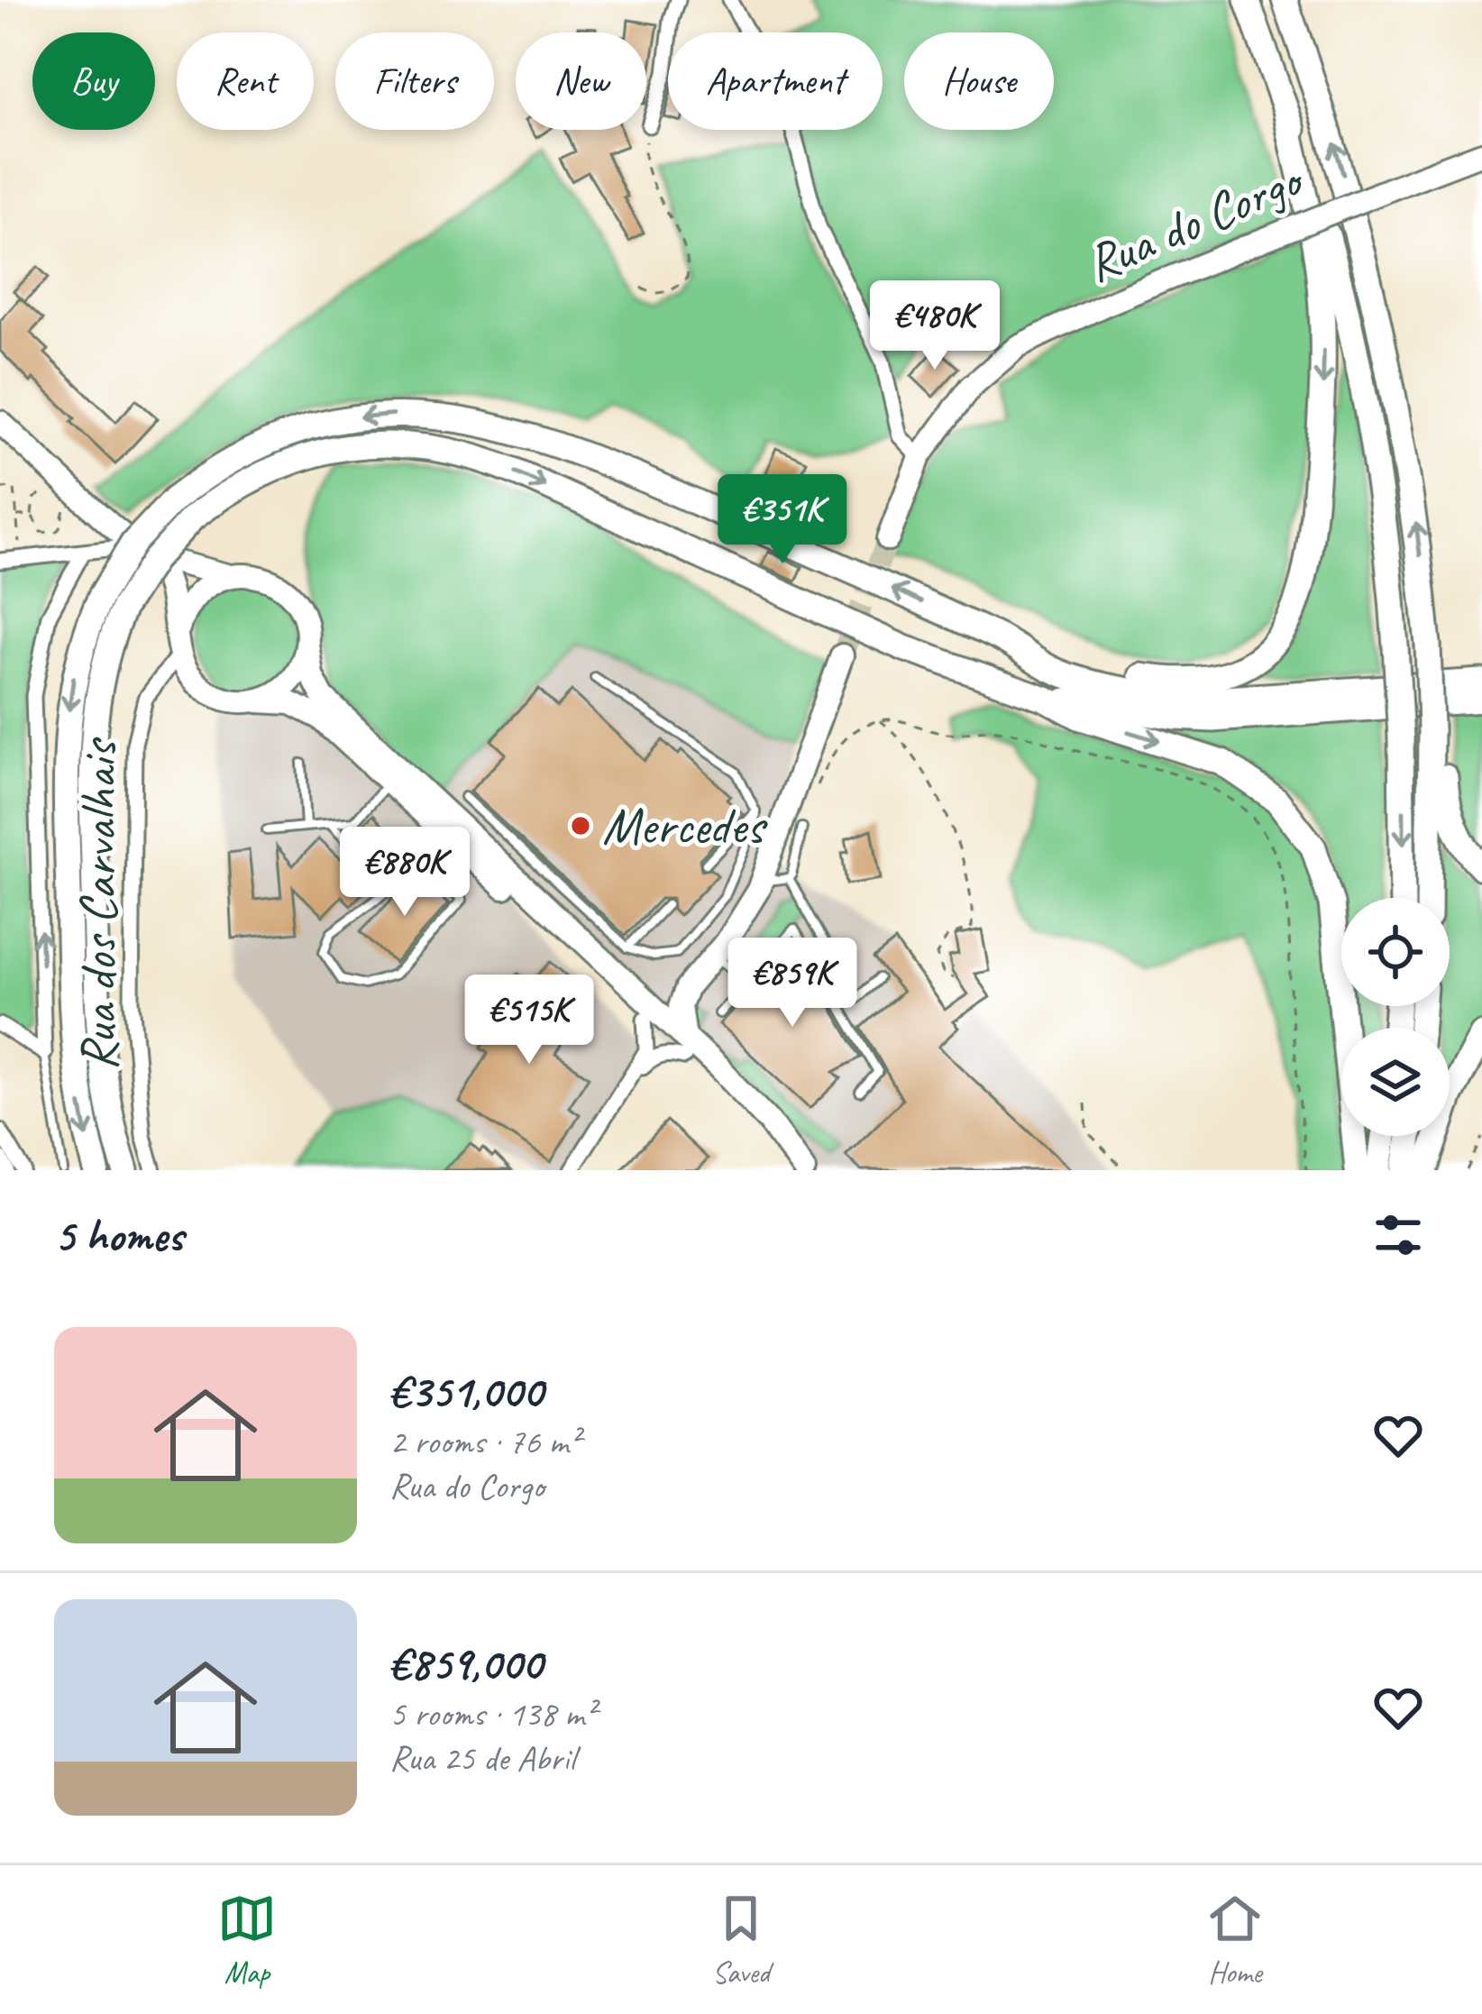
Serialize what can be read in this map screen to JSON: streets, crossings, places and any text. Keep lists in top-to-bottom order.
{
  "streets": {
    "main road": ["Rua do Corgo"],
    "street": ["Rua dos Carvalhais"]
  },
  "places": ["Mercedes"],
  "page": {
    "chip": [
      "Buy",
      "Rent",
      "Filters",
      "New",
      "Apartment",
      "House"
    ],
    "price": [
      "€480K",
      "€351K",
      "€880K",
      "€859K",
      "€515K"
    ],
    "heading": "5 homes",
    "list": [
      {
        "name": "€351,000",
        "note": "2 rooms · 76 m² · Rua do Corgo"
      },
      {
        "name": "€859,000",
        "note": "5 rooms · 138 m² · Rua 25 de Abril"
      }
    ],
    "tabs": ["Map", "Saved", "Home"]
  }
}
